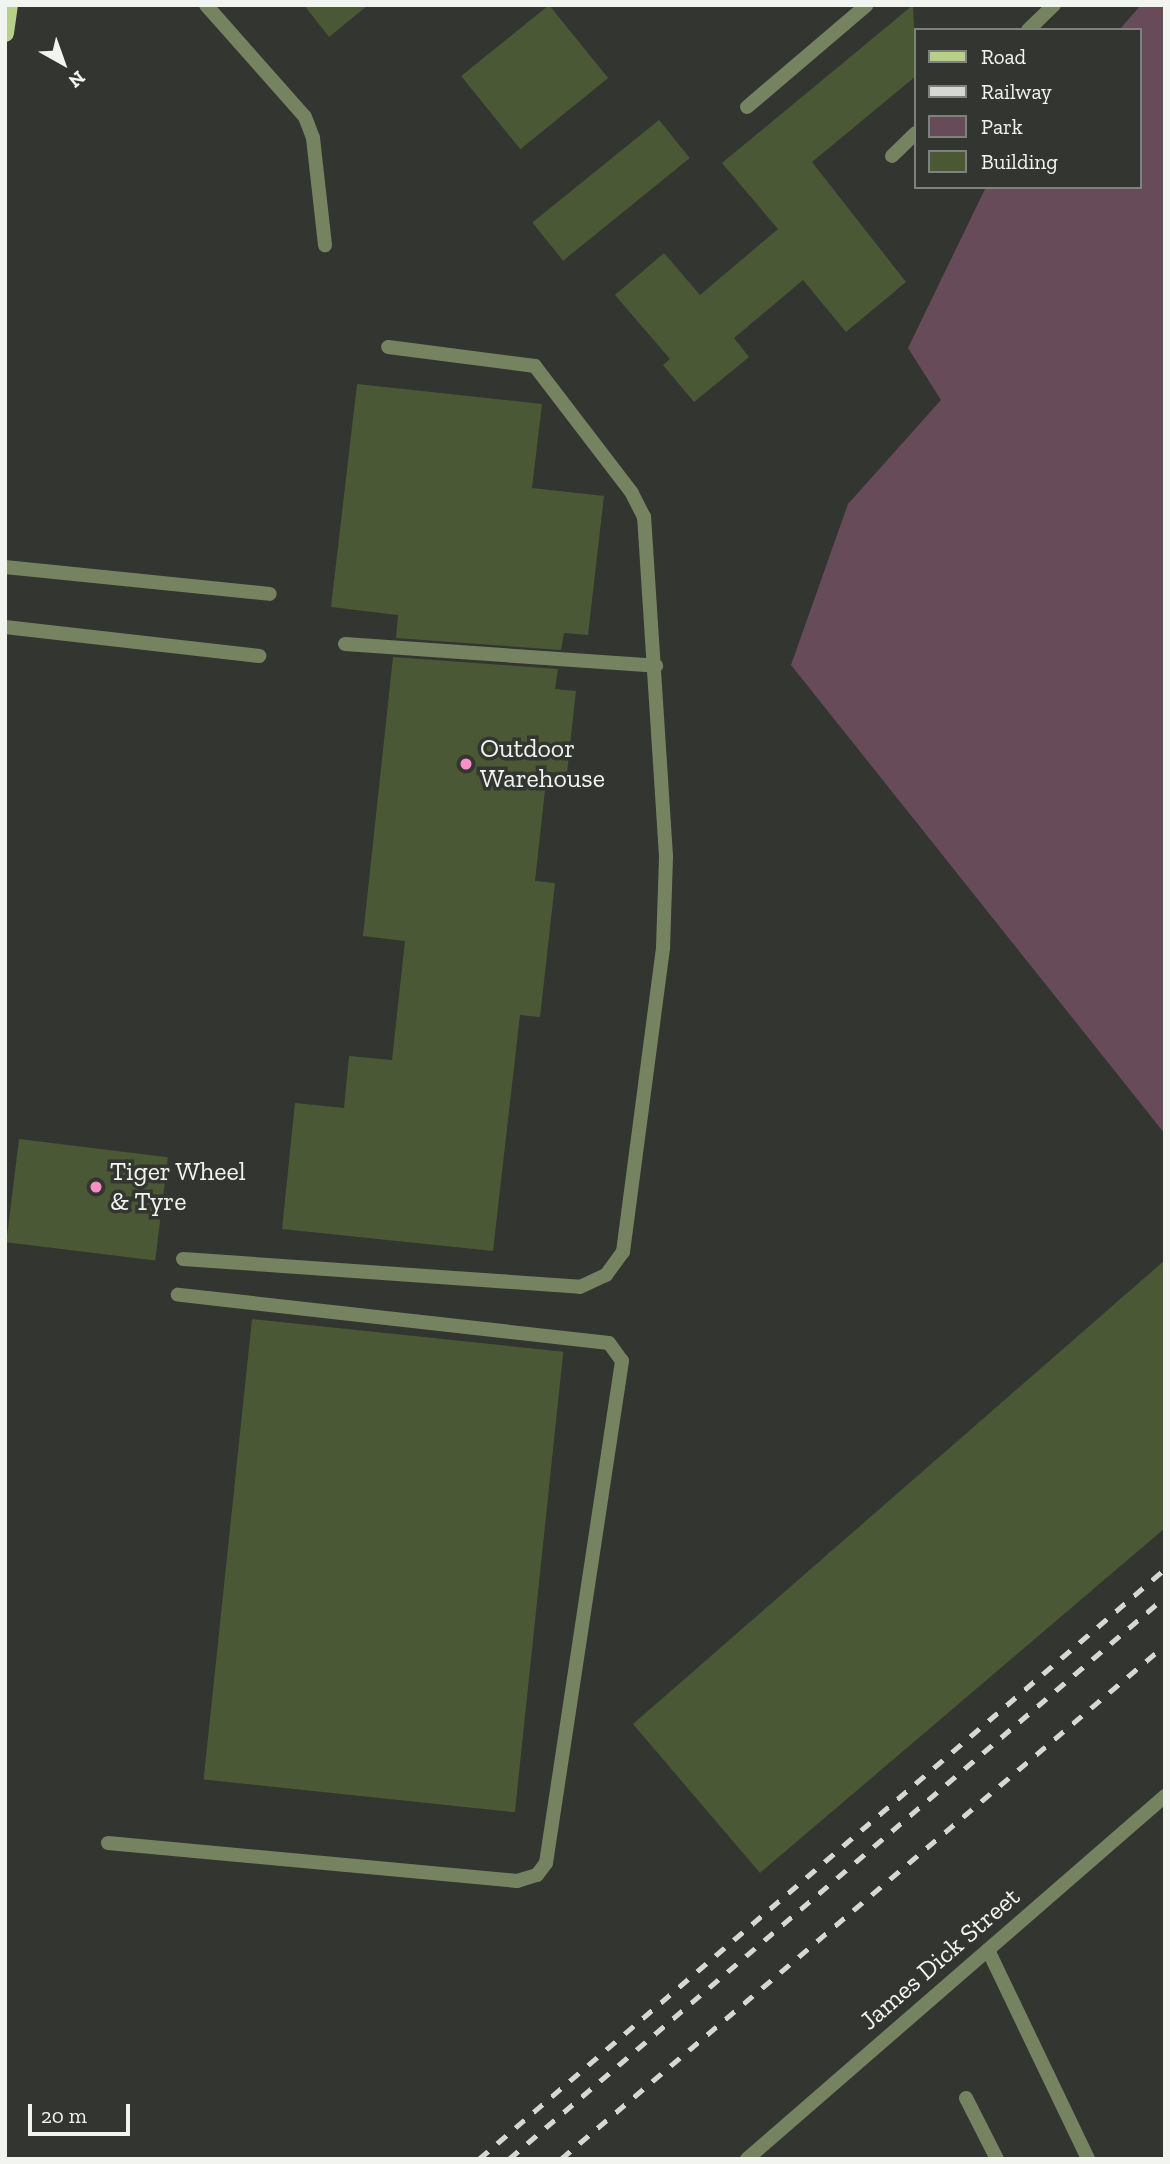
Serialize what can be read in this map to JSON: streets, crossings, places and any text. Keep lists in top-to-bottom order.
{
  "streets": {
    "street": ["James Dick Street"]
  },
  "places": ["Outdoor Warehouse", "Tiger Wheel & Tyre"],
  "legend": [
    "Road",
    "Railway",
    "Park",
    "Building"
  ],
  "scale_bar": "20 m",
  "north": "bottom right"
}
